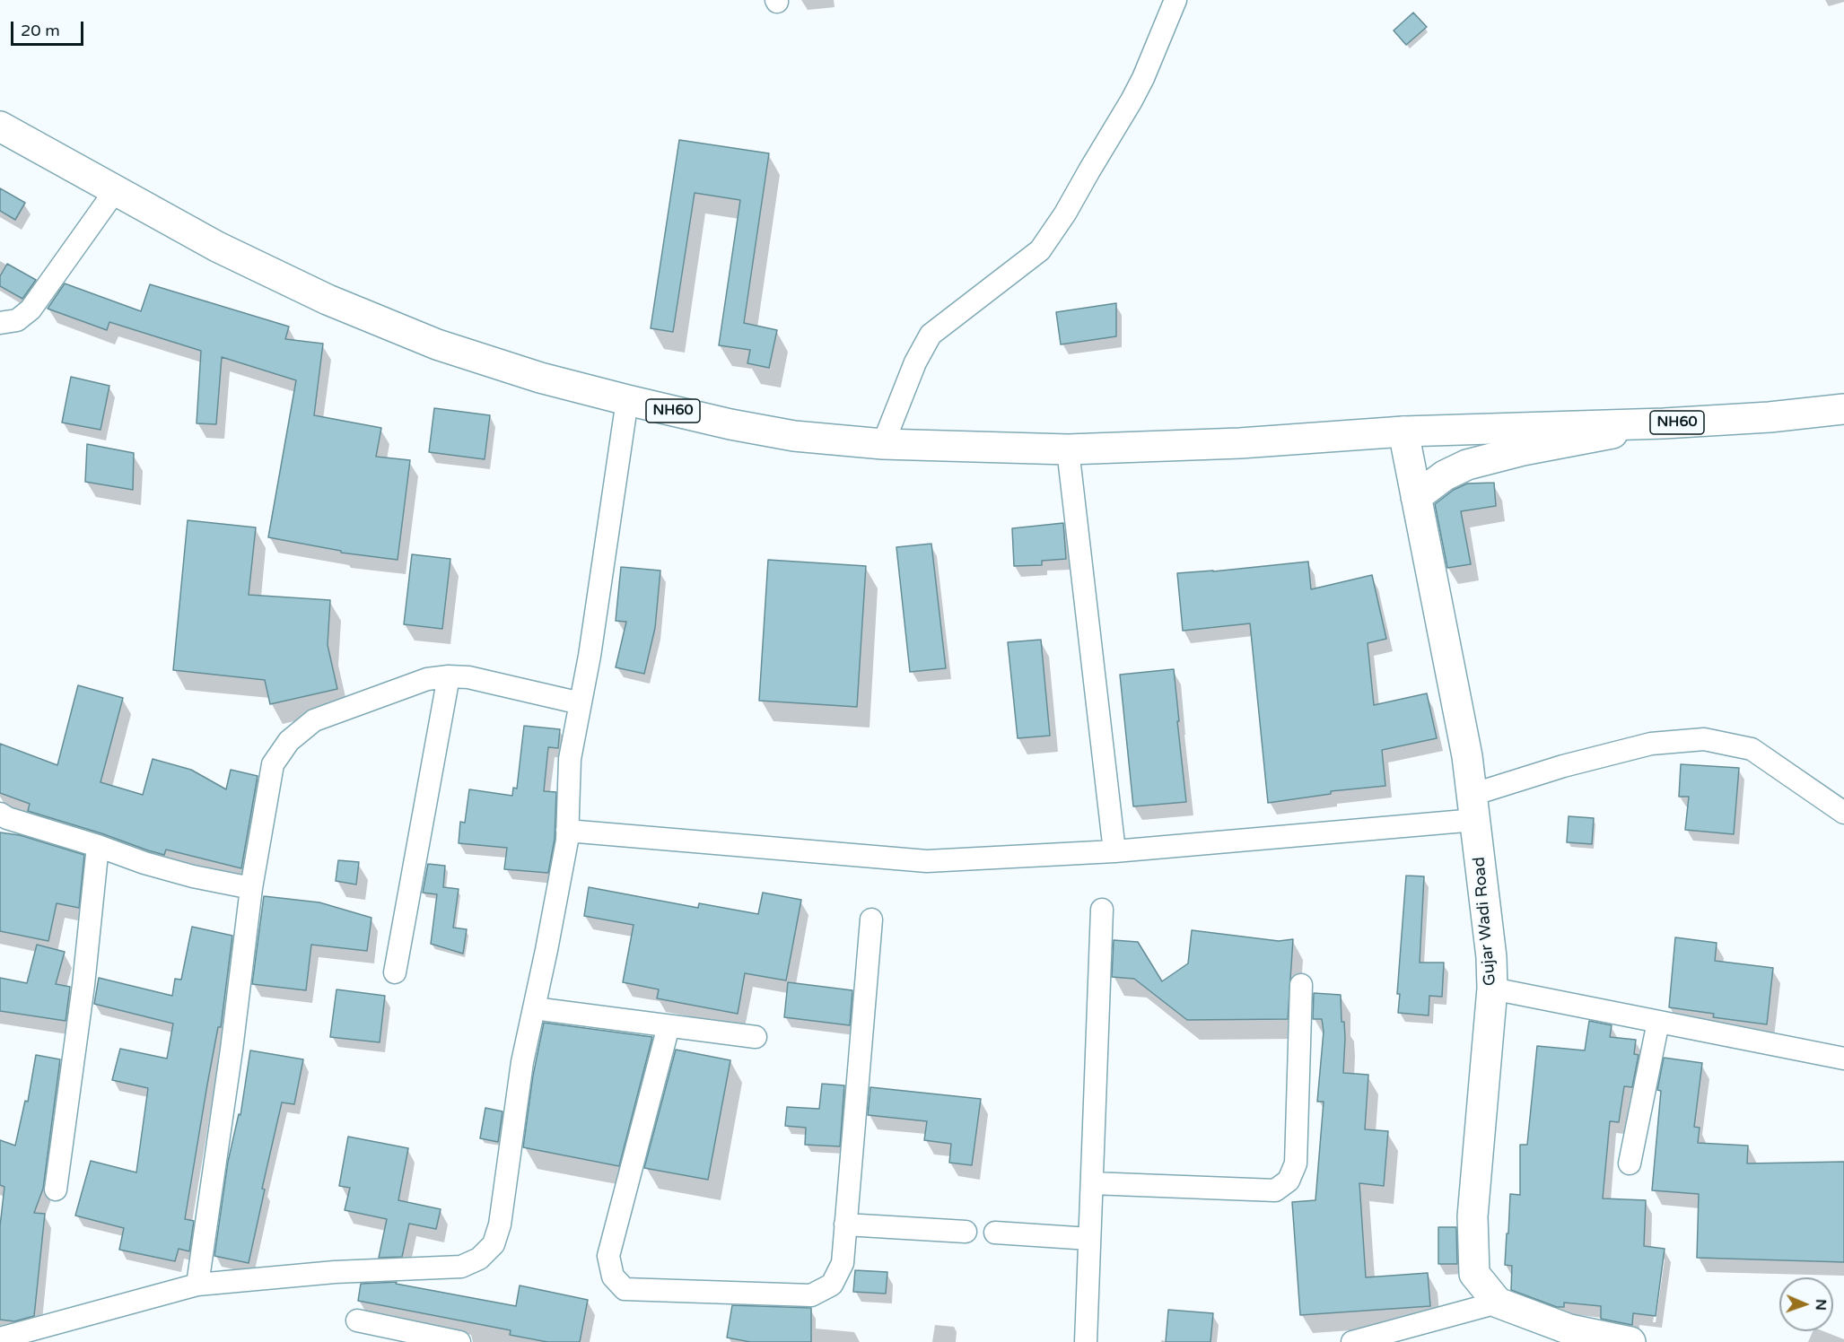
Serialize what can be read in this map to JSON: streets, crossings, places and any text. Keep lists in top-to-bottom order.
{
  "streets": {
    "main road": ["NH60", "Gujar Wadi Road"]
  },
  "crossings": [
    ["NH60", "Gujar Wadi Road"]
  ],
  "scale_bar": "20 m",
  "north": "right"
}
